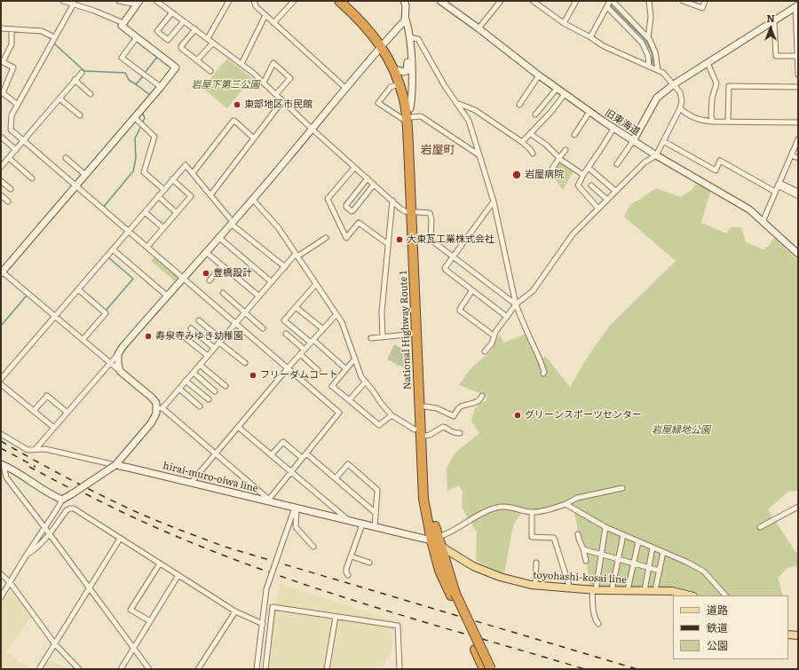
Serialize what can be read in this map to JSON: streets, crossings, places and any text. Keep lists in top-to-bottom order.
{
  "streets": {
    "highway": ["National Highway Route 1"],
    "main road": ["toyohashi-kosai line"],
    "street": ["旧東海道", "hirai-muro-oiwa line"]
  },
  "crossings": [
    ["National Highway Route 1", "hirai-muro-oiwa line"],
    ["National Highway Route 1", "toyohashi-kosai line"],
    ["hirai-muro-oiwa line", "toyohashi-kosai line"]
  ],
  "districts": ["岩屋町"],
  "parks": ["岩屋下第三公園", "岩屋緑地公園"],
  "places": [
    "東部地区市民館",
    "岩屋病院",
    "大東瓦工業株式会社",
    "豊橋設計",
    "寿泉寺みゆき幼稚園",
    "フリーダムコート",
    "グリーンスポーツセンター"
  ],
  "legend": ["道路", "鉄道", "公園"],
  "north": "top"
}
